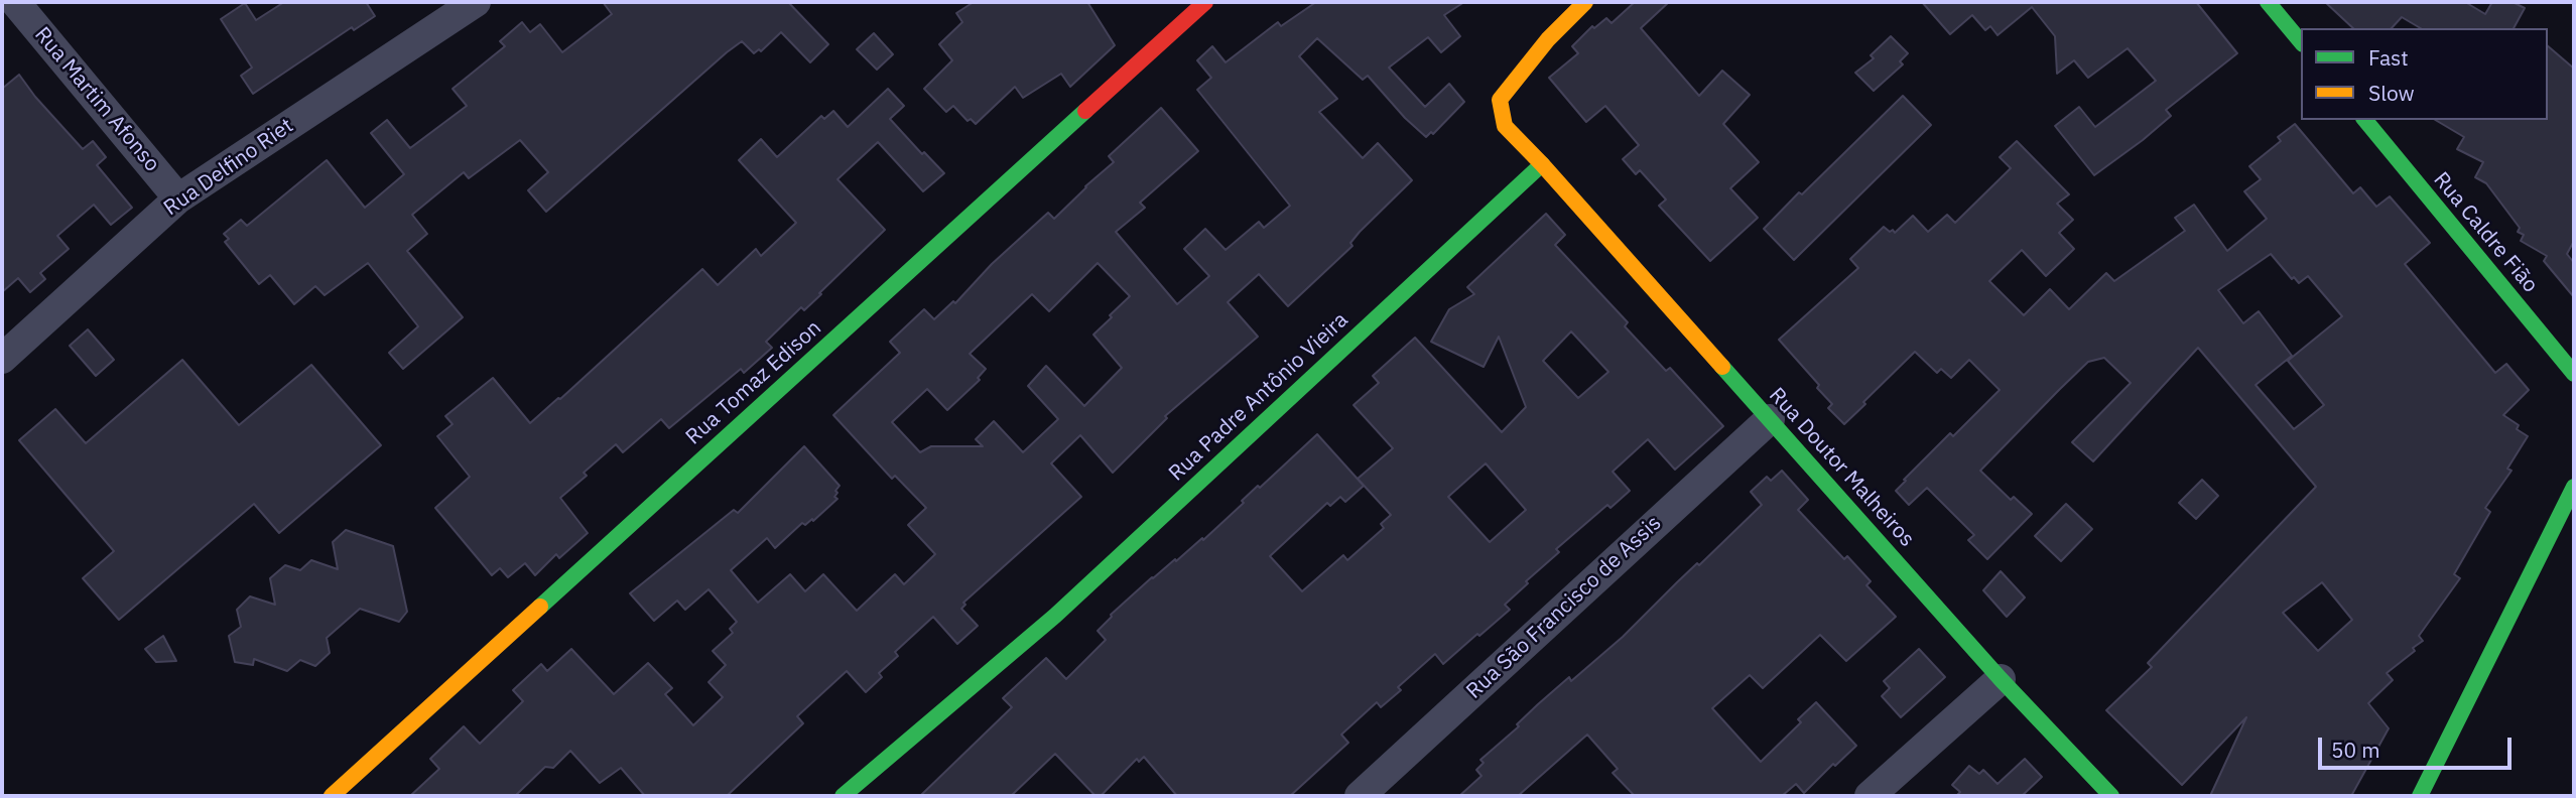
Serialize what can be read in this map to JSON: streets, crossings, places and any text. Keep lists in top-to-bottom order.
{
  "streets": {
    "street": [
      "Rua Martim Afonso",
      "Rua Delfino Riet",
      "Rua Caldre Fião",
      "Rua Tomaz Edison",
      "Rua Padre Antônio Vieira",
      "Rua Doutor Malheiros",
      "Rua São Francisco de Assis"
    ]
  },
  "crossings": [
    ["Rua Martim Afonso", "Rua Delfino Riet"],
    ["Rua Padre Antônio Vieira", "Rua Doutor Malheiros"],
    ["Rua Doutor Malheiros", "Rua São Francisco de Assis"]
  ],
  "legend": ["Fast", "Slow"],
  "scale_bar": "50 m"
}
